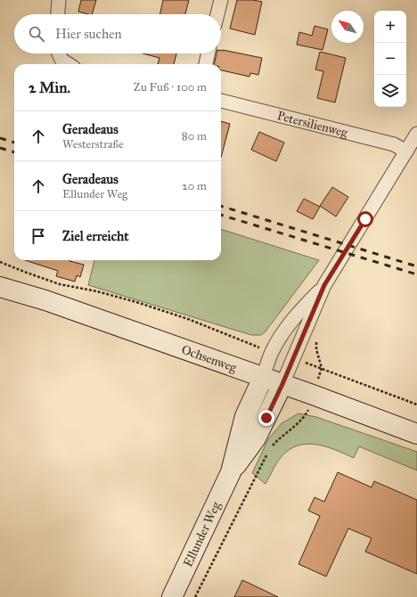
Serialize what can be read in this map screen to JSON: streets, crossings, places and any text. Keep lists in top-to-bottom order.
{
  "streets": {
    "main road": ["Ochsenweg", "Ellunder Weg"],
    "street": ["Petersilienweg"]
  },
  "crossings": [
    ["Ochsenweg", "Ellunder Weg"]
  ],
  "north": "top left",
  "page": {
    "map_buttons": ["+", "−"],
    "search": "Hier suchen",
    "heading": ["2 Min.", "Zu Fuß · 100 m"],
    "list": [
      ["Geradeaus", "Westerstraße", "80 m"],
      ["Geradeaus", "Ellunder Weg", "20 m"],
      "Ziel erreicht"
    ]
  }
}
